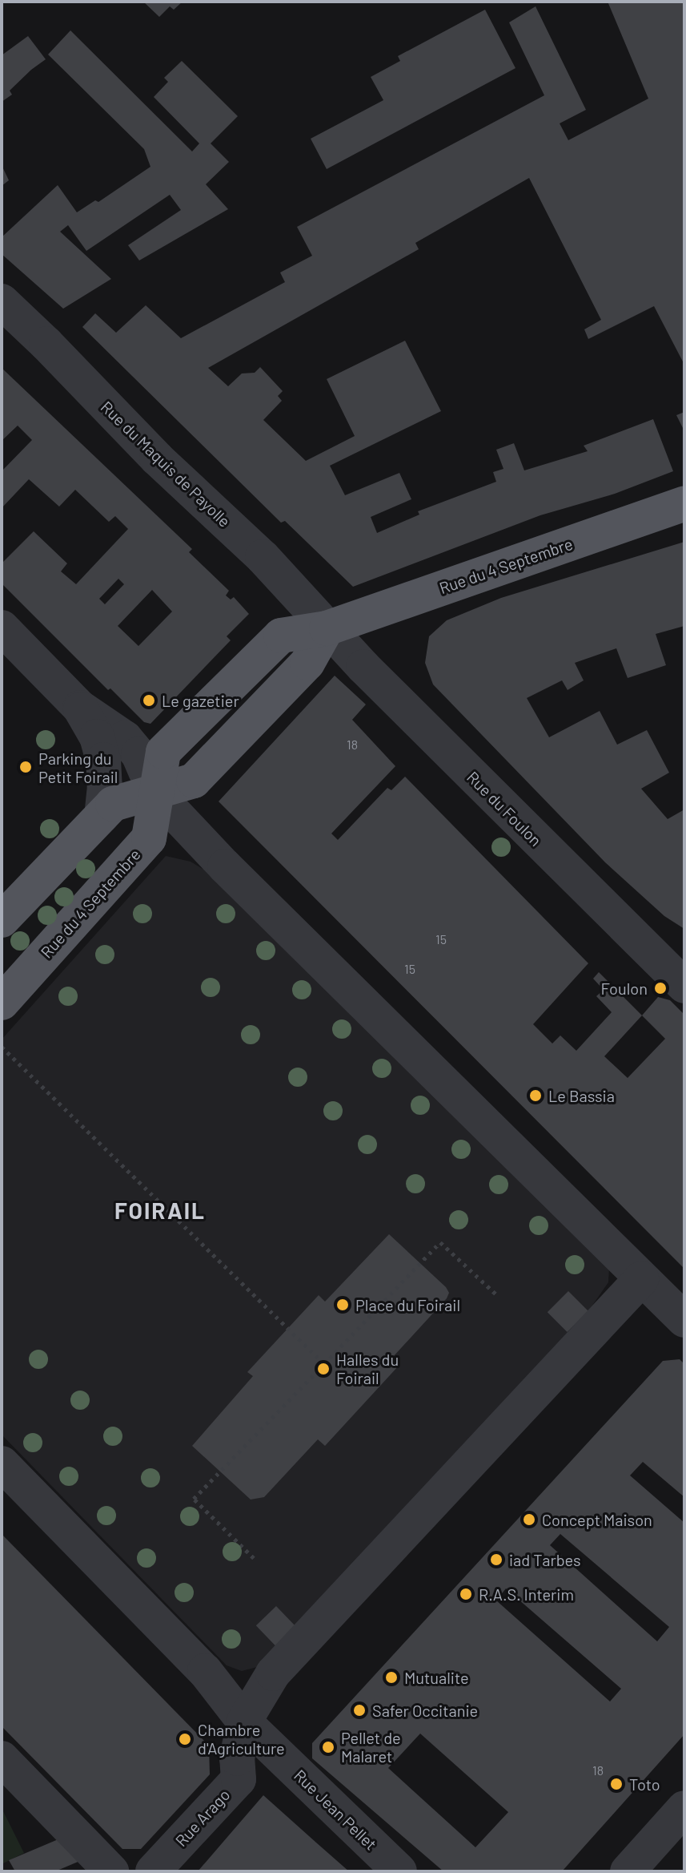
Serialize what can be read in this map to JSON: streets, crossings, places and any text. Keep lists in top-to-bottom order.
{
  "streets": {
    "main road": ["Rue du 4 Septembre"],
    "street": [
      "Rue du Maquis de Payolle",
      "Rue du Foulon",
      "Rue Jean Pellet",
      "Rue Arago"
    ]
  },
  "crossings": [
    ["Rue du Maquis de Payolle", "Rue du 4 Septembre"],
    ["Rue du Maquis de Payolle", "Rue du Foulon"],
    ["Rue du 4 Septembre", "Rue du Foulon"],
    ["Rue Jean Pellet", "Rue Arago"]
  ],
  "districts": ["FOIRAIL"],
  "places": [
    "Le gazetier",
    "Parking du Petit Foirail",
    "Foulon",
    "Le Bassia",
    "Place du Foirail",
    "Halles du Foirail",
    "Concept Maison",
    "iad Tarbes",
    "R.A.S. Interim",
    "Mutualite",
    "Safer Occitanie",
    "Chambre d'Agriculture",
    "Pellet de Malaret",
    "Toto"
  ],
  "house_numbers": [
    "18",
    "15",
    "15",
    "18"
  ]
}
